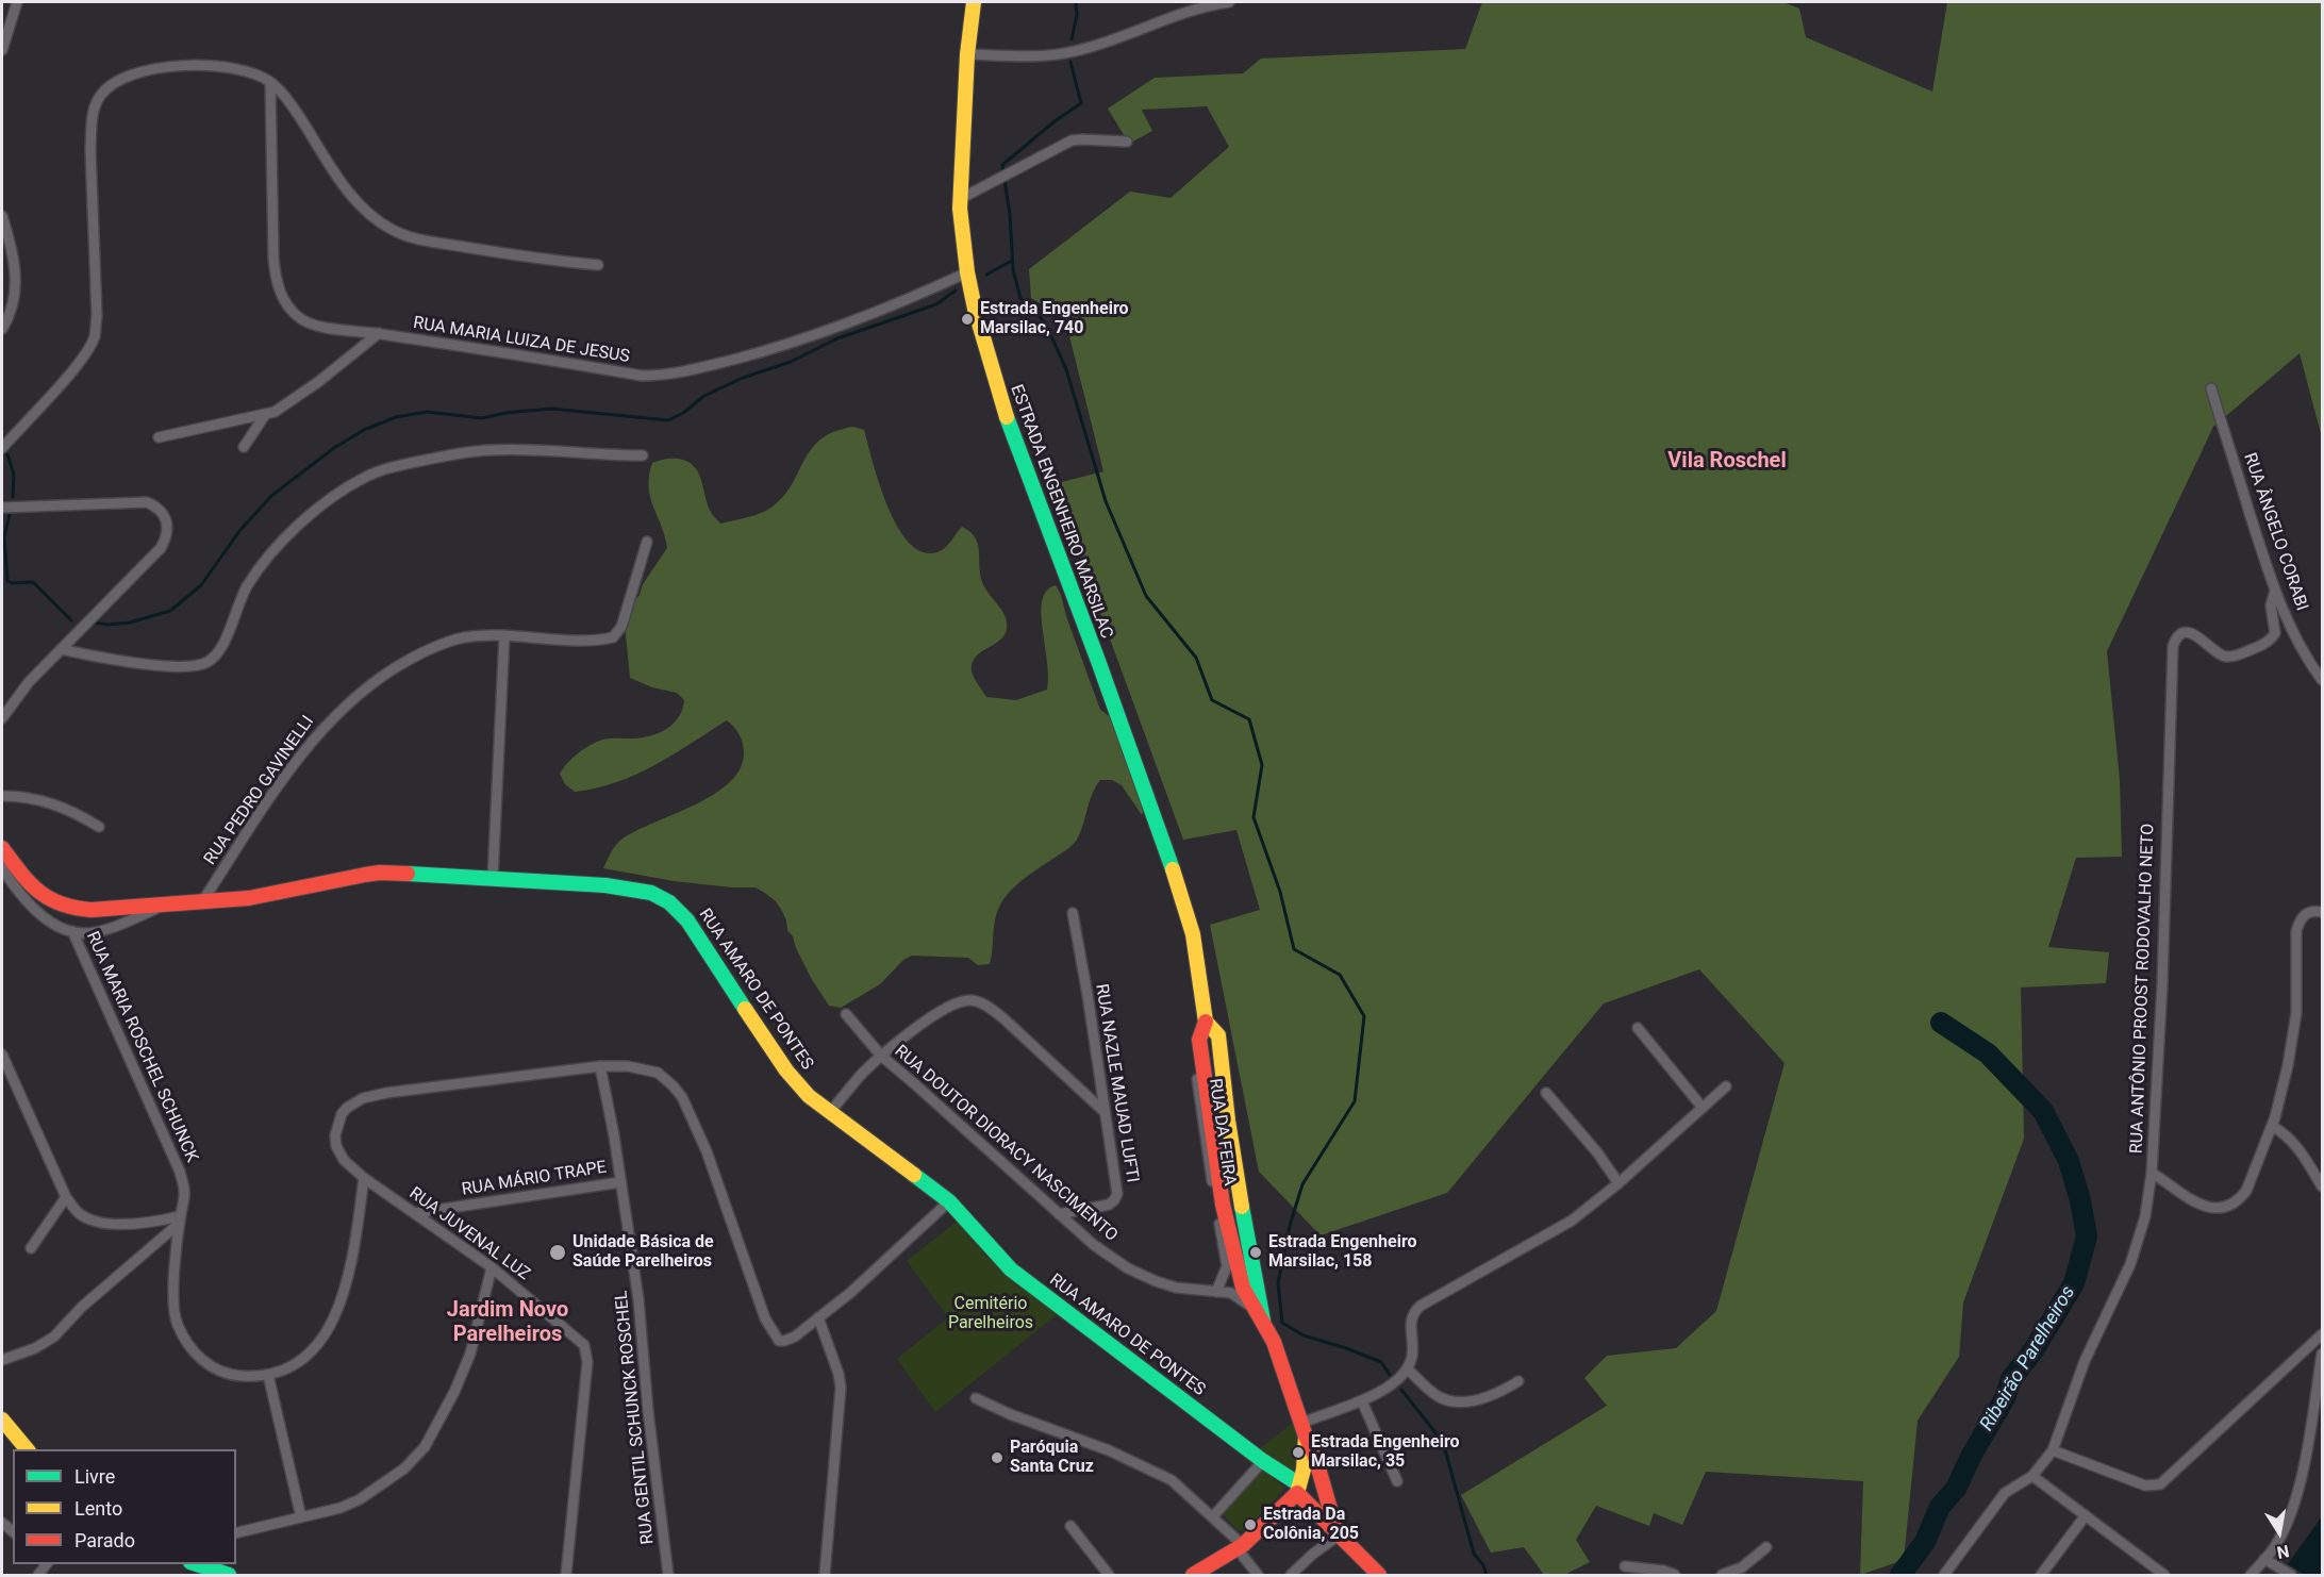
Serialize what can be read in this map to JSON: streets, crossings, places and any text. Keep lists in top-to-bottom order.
{
  "streets": {
    "main road": ["ESTRADA ENGENHEIRO MARSILAC", "RUA AMARO DE PONTES"],
    "street": [
      "RUA MARIA LUIZA DE JESUS",
      "RUA ÂNGELO CORABI",
      "RUA PEDRO GAVINELLI",
      "RUA ANTÔNIO PROOST RODOVALHO NETO",
      "RUA MARIA ROSCHEL SCHUNCK",
      "RUA NAZLE MAUAD LUFTI",
      "RUA DOUTOR DIORACY NASCIMENTO",
      "RUA MÁRIO TRAPE",
      "RUA JUVENAL LUZ",
      "RUA GENTIL SCHUNCK ROSCHEL"
    ]
  },
  "crossings": [
    ["RUA MARIA LUIZA DE JESUS", "ESTRADA ENGENHEIRO MARSILAC"],
    ["ESTRADA ENGENHEIRO MARSILAC", "RUA AMARO DE PONTES"],
    ["ESTRADA ENGENHEIRO MARSILAC", "RUA DOUTOR DIORACY NASCIMENTO"],
    ["RUA ÂNGELO CORABI", "RUA ANTÔNIO PROOST RODOVALHO NETO"],
    ["RUA PEDRO GAVINELLI", "RUA AMARO DE PONTES"],
    ["RUA MARIA ROSCHEL SCHUNCK", "RUA JUVENAL LUZ"],
    ["RUA NAZLE MAUAD LUFTI", "RUA DOUTOR DIORACY NASCIMENTO"],
    ["RUA MÁRIO TRAPE", "RUA JUVENAL LUZ"],
    ["RUA MÁRIO TRAPE", "RUA GENTIL SCHUNCK ROSCHEL"],
    ["RUA JUVENAL LUZ", "RUA GENTIL SCHUNCK ROSCHEL"]
  ],
  "districts": ["Vila Roschel", "Jardim Novo Parelheiros"],
  "water": ["Ribeirão Parelheiros"],
  "parks": ["Cemitério Parelheiros"],
  "places": [
    "Estrada Engenheiro Marsilac, 740",
    "Unidade Básica de Saúde Parelheiros",
    "Estrada Engenheiro Marsilac, 158",
    "Estrada Engenheiro Marsilac, 35",
    "Paróquia Santa Cruz",
    "Estrada Da Colônia, 205"
  ],
  "legend": ["Livre", "Lento", "Parado"],
  "north": "bottom"
}
